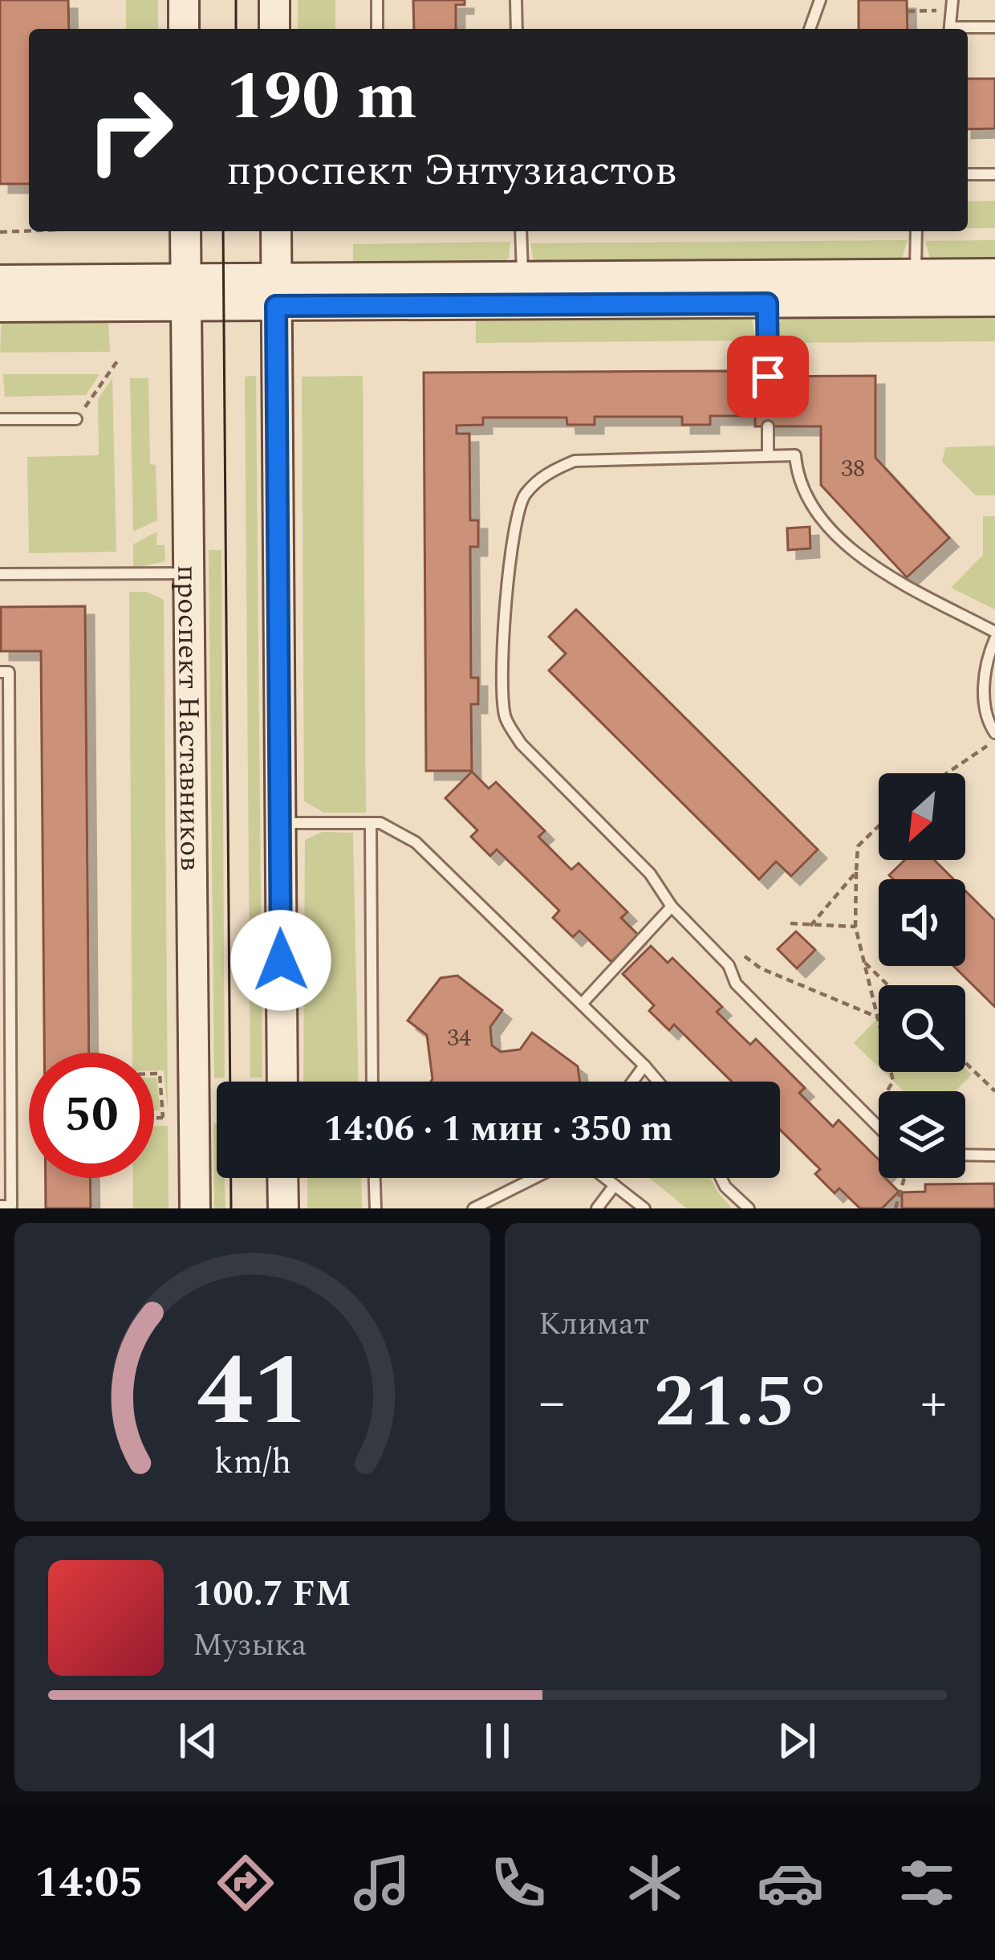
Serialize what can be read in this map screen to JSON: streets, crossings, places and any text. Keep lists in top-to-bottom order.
{
  "streets": {
    "main road": ["проспект Наставников"]
  },
  "house_numbers": ["38", "34"],
  "north": "bottom left",
  "page": {
    "turn": ["190 m", "проспект Энтузиастов"],
    "limit": "50",
    "trip": "14:06 · 1 мин · 350 m",
    "tile": "Климат",
    "heat": ["−", "21.5°", "+"],
    "song": ["100.7 FM", "Музыка"],
    "tabs": "14:05",
    "gauge": ["41", "km/h"]
  }
}
